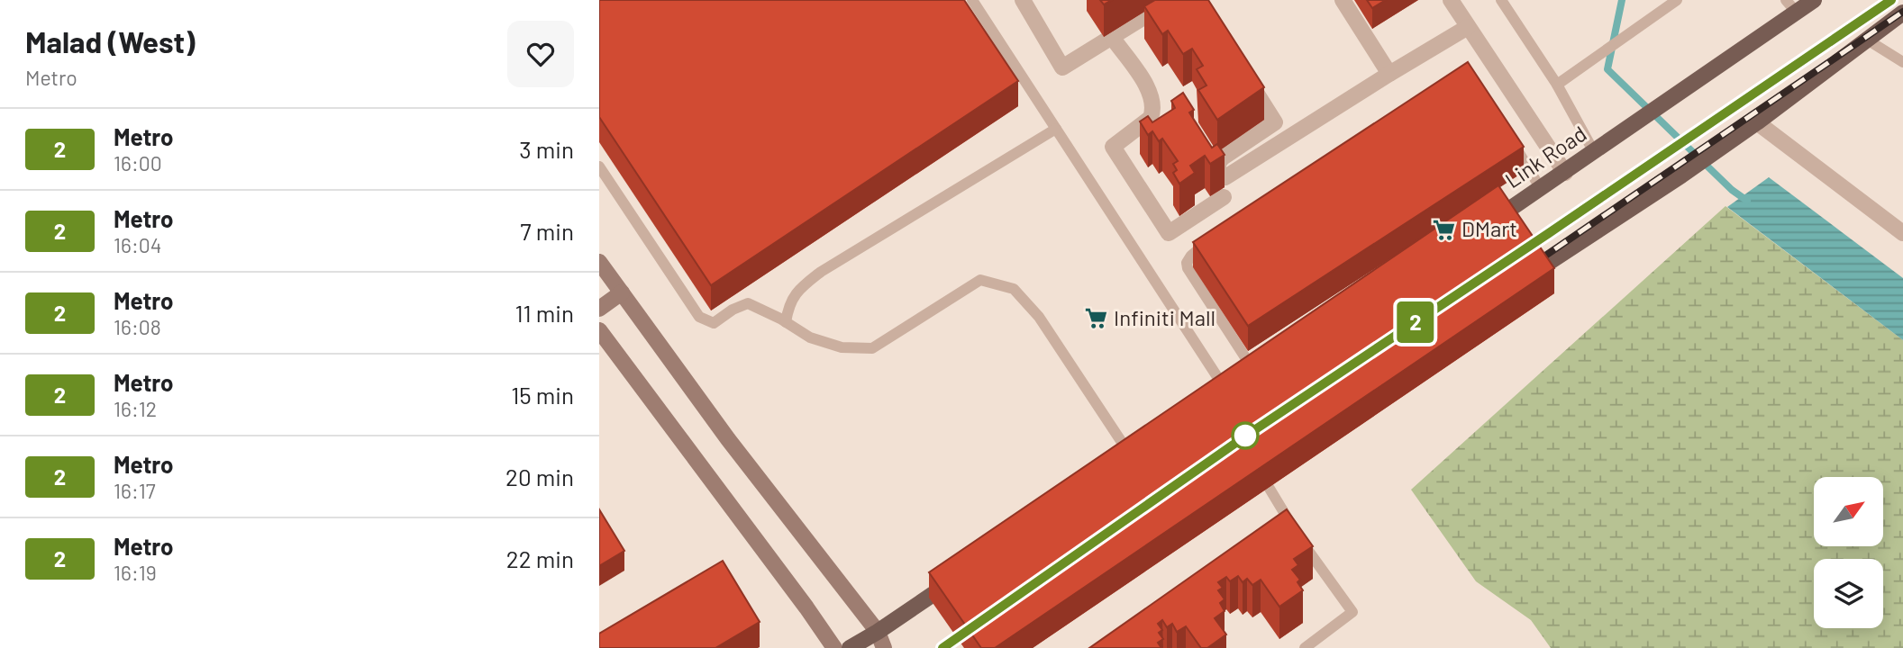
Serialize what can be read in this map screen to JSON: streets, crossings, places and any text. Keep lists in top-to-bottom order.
{
  "streets": {
    "main road": ["Link Road"]
  },
  "places": {
    "supermarket": ["DMart", "Infiniti Mall"]
  },
  "lines": ["metro line 2"],
  "north": "top right",
  "page": {
    "heading": ["Malad (West)", "Metro"],
    "on_map": "2",
    "list": [
      {
        "mark": "2",
        "name": "Metro",
        "note": "16:00",
        "value": "3 min"
      },
      {
        "mark": "2",
        "name": "Metro",
        "note": "16:04",
        "value": "7 min"
      },
      {
        "mark": "2",
        "name": "Metro",
        "note": "16:08",
        "value": "11 min"
      },
      {
        "mark": "2",
        "name": "Metro",
        "note": "16:12",
        "value": "15 min"
      },
      {
        "mark": "2",
        "name": "Metro",
        "note": "16:17",
        "value": "20 min"
      },
      {
        "mark": "2",
        "name": "Metro",
        "note": "16:19",
        "value": "22 min"
      }
    ]
  }
}
